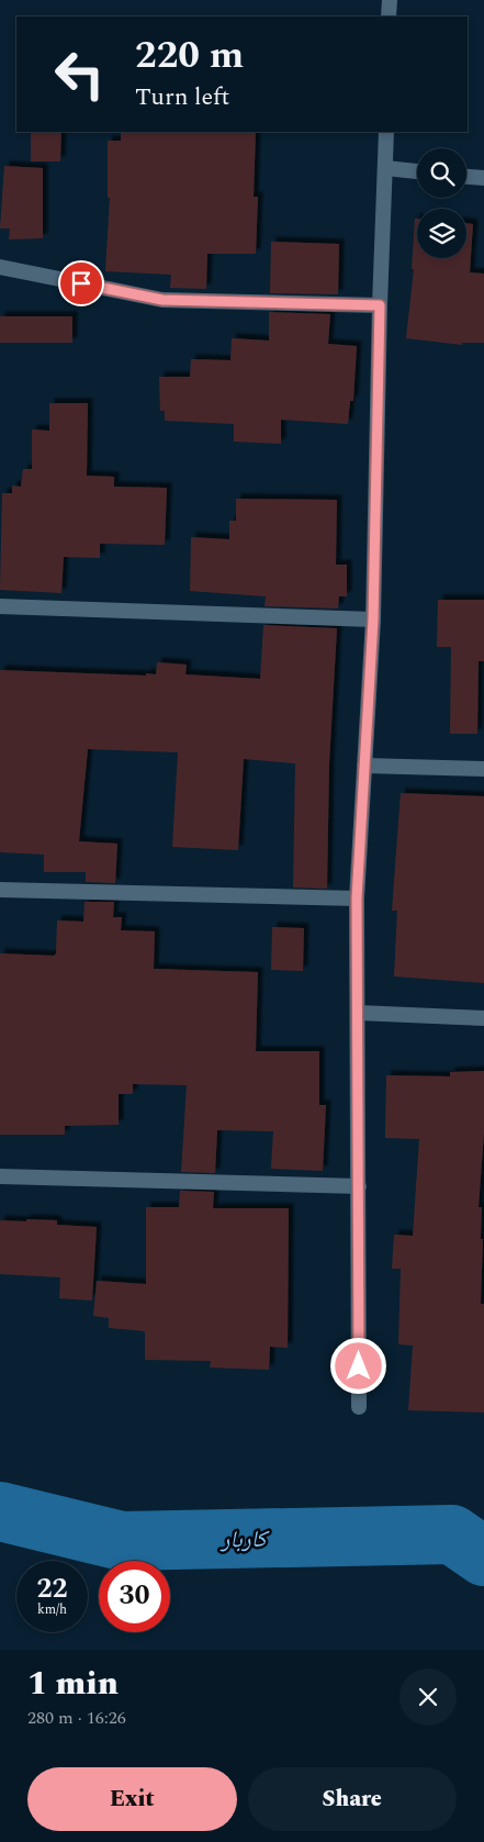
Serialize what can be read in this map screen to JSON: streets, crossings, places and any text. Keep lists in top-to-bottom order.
{
  "water": ["کاربار"],
  "page": {
    "turn": ["220 m", "Turn left"],
    "speed": "22 km/h",
    "limit": "30",
    "heading": ["1 min", "280 m · 16:26"],
    "buttons": ["Exit", "Share"]
  }
}
